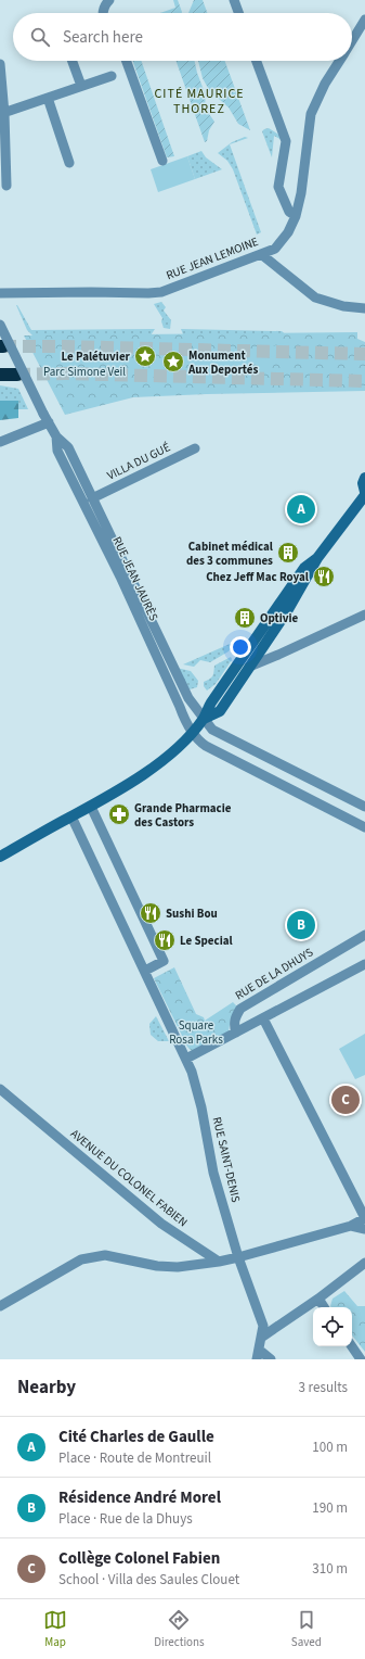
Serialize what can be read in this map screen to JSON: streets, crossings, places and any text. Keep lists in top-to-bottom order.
{
  "streets": {
    "street": [
      "RUE JEAN LEMOINE",
      "VILLA DU GUÉ",
      "RUE JEAN JAURÈS",
      "RUE DE LA DHUYS",
      "RUE SAINT-DENIS",
      "AVENUE DU COLONEL FABIEN"
    ]
  },
  "crossings": [
    ["VILLA DU GUÉ", "RUE JEAN JAURÈS"]
  ],
  "districts": ["CITÉ MAURICE THOREZ"],
  "parks": ["Parc Simone Veil", "Square Rosa Parks"],
  "places": {
    "place": ["Le Palétuvier", "Monument Aux Deportés"],
    "building": ["Cabinet médical des 3 communes", "Optivie"],
    "restaurant": ["Chez Jeff Mac Royal", "Sushi Bou", "Le Special"],
    "pharmacy": ["Grande Pharmacie des Castors"]
  },
  "page": {
    "search": "Search here",
    "pins": ["A", "B", "C"],
    "heading": ["Nearby", "3 results"],
    "list": [
      {
        "mark": "A",
        "name": "Cité Charles de Gaulle",
        "note": "Place · Route de Montreuil",
        "value": "100 m"
      },
      {
        "mark": "B",
        "name": "Résidence André Morel",
        "note": "Place · Rue de la Dhuys",
        "value": "190 m"
      },
      {
        "mark": "C",
        "name": "Collège Colonel Fabien",
        "note": "School · Villa des Saules Clouet",
        "value": "310 m"
      }
    ],
    "nav": ["Map", "Directions", "Saved"]
  }
}
